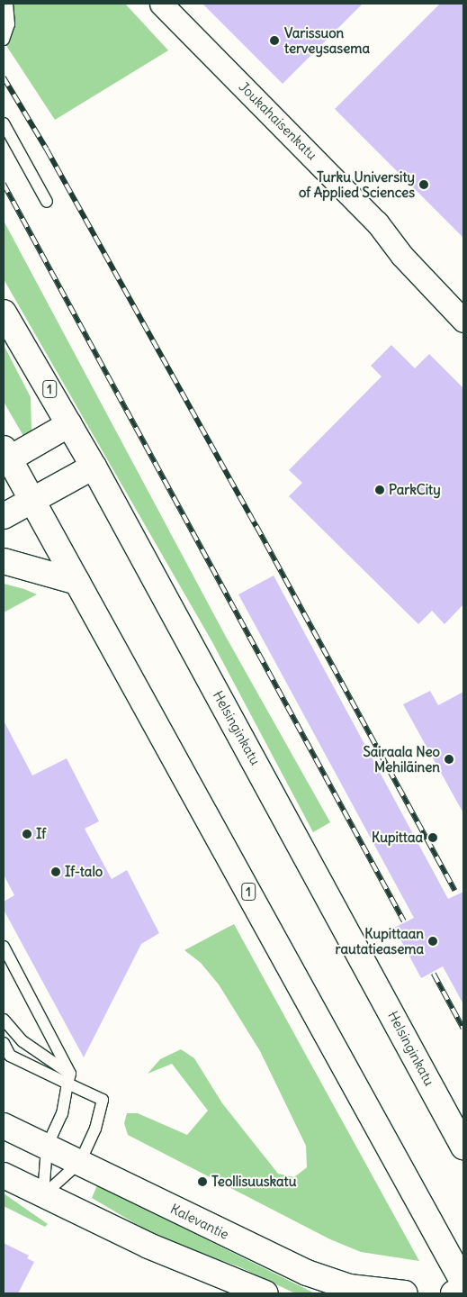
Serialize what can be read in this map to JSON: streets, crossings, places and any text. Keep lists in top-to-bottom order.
{
  "streets": {
    "main road": ["1", "Helsinginkatu", "Kalevantie"],
    "street": ["Joukahaisenkatu"]
  },
  "places": [
    "Varissuon terveysasema",
    "Turku University of Applied Sciences",
    "ParkCity",
    "Sairaala Neo Mehiläinen",
    "If",
    "Kupittaa",
    "If-talo",
    "Kupittaan rautatieasema",
    "Teollisuuskatu"
  ]
}
